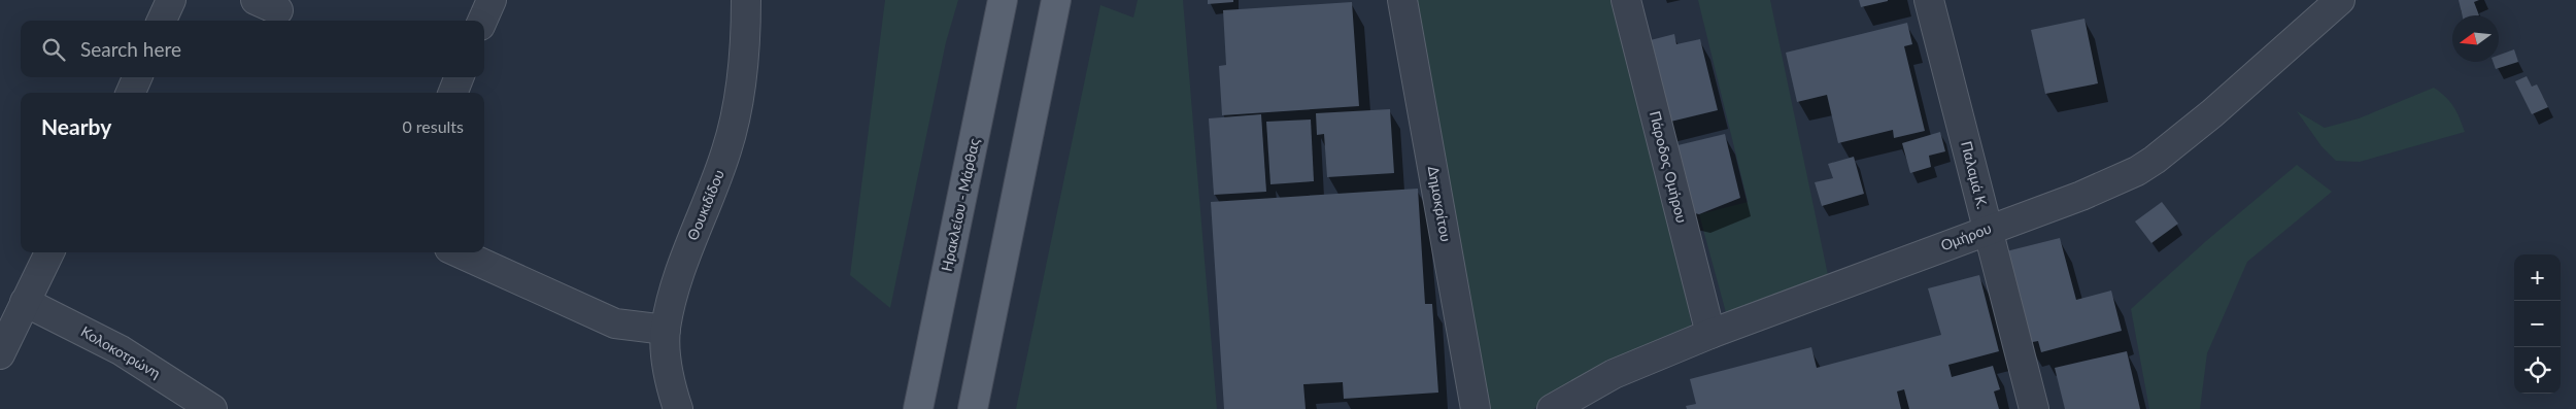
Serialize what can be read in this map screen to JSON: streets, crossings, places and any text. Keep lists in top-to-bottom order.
{
  "streets": {
    "main road": ["Ηρακλείου - Μάρθας"],
    "street": [
      "Πάροδος Ομήρου",
      "Παλαμά Κ.",
      "Δημοκρίτου",
      "Θουκιδίδου",
      "Ομήρου",
      "Κολοκοτρώνη"
    ]
  },
  "crossings": [
    ["Πάροδος Ομήρου", "Ομήρου"],
    ["Παλαμά Κ.", "Ομήρου"]
  ],
  "north": "left",
  "page": {
    "search": "Search here",
    "heading": ["Nearby", "0 results"],
    "map_buttons": ["+", "−"]
  }
}
